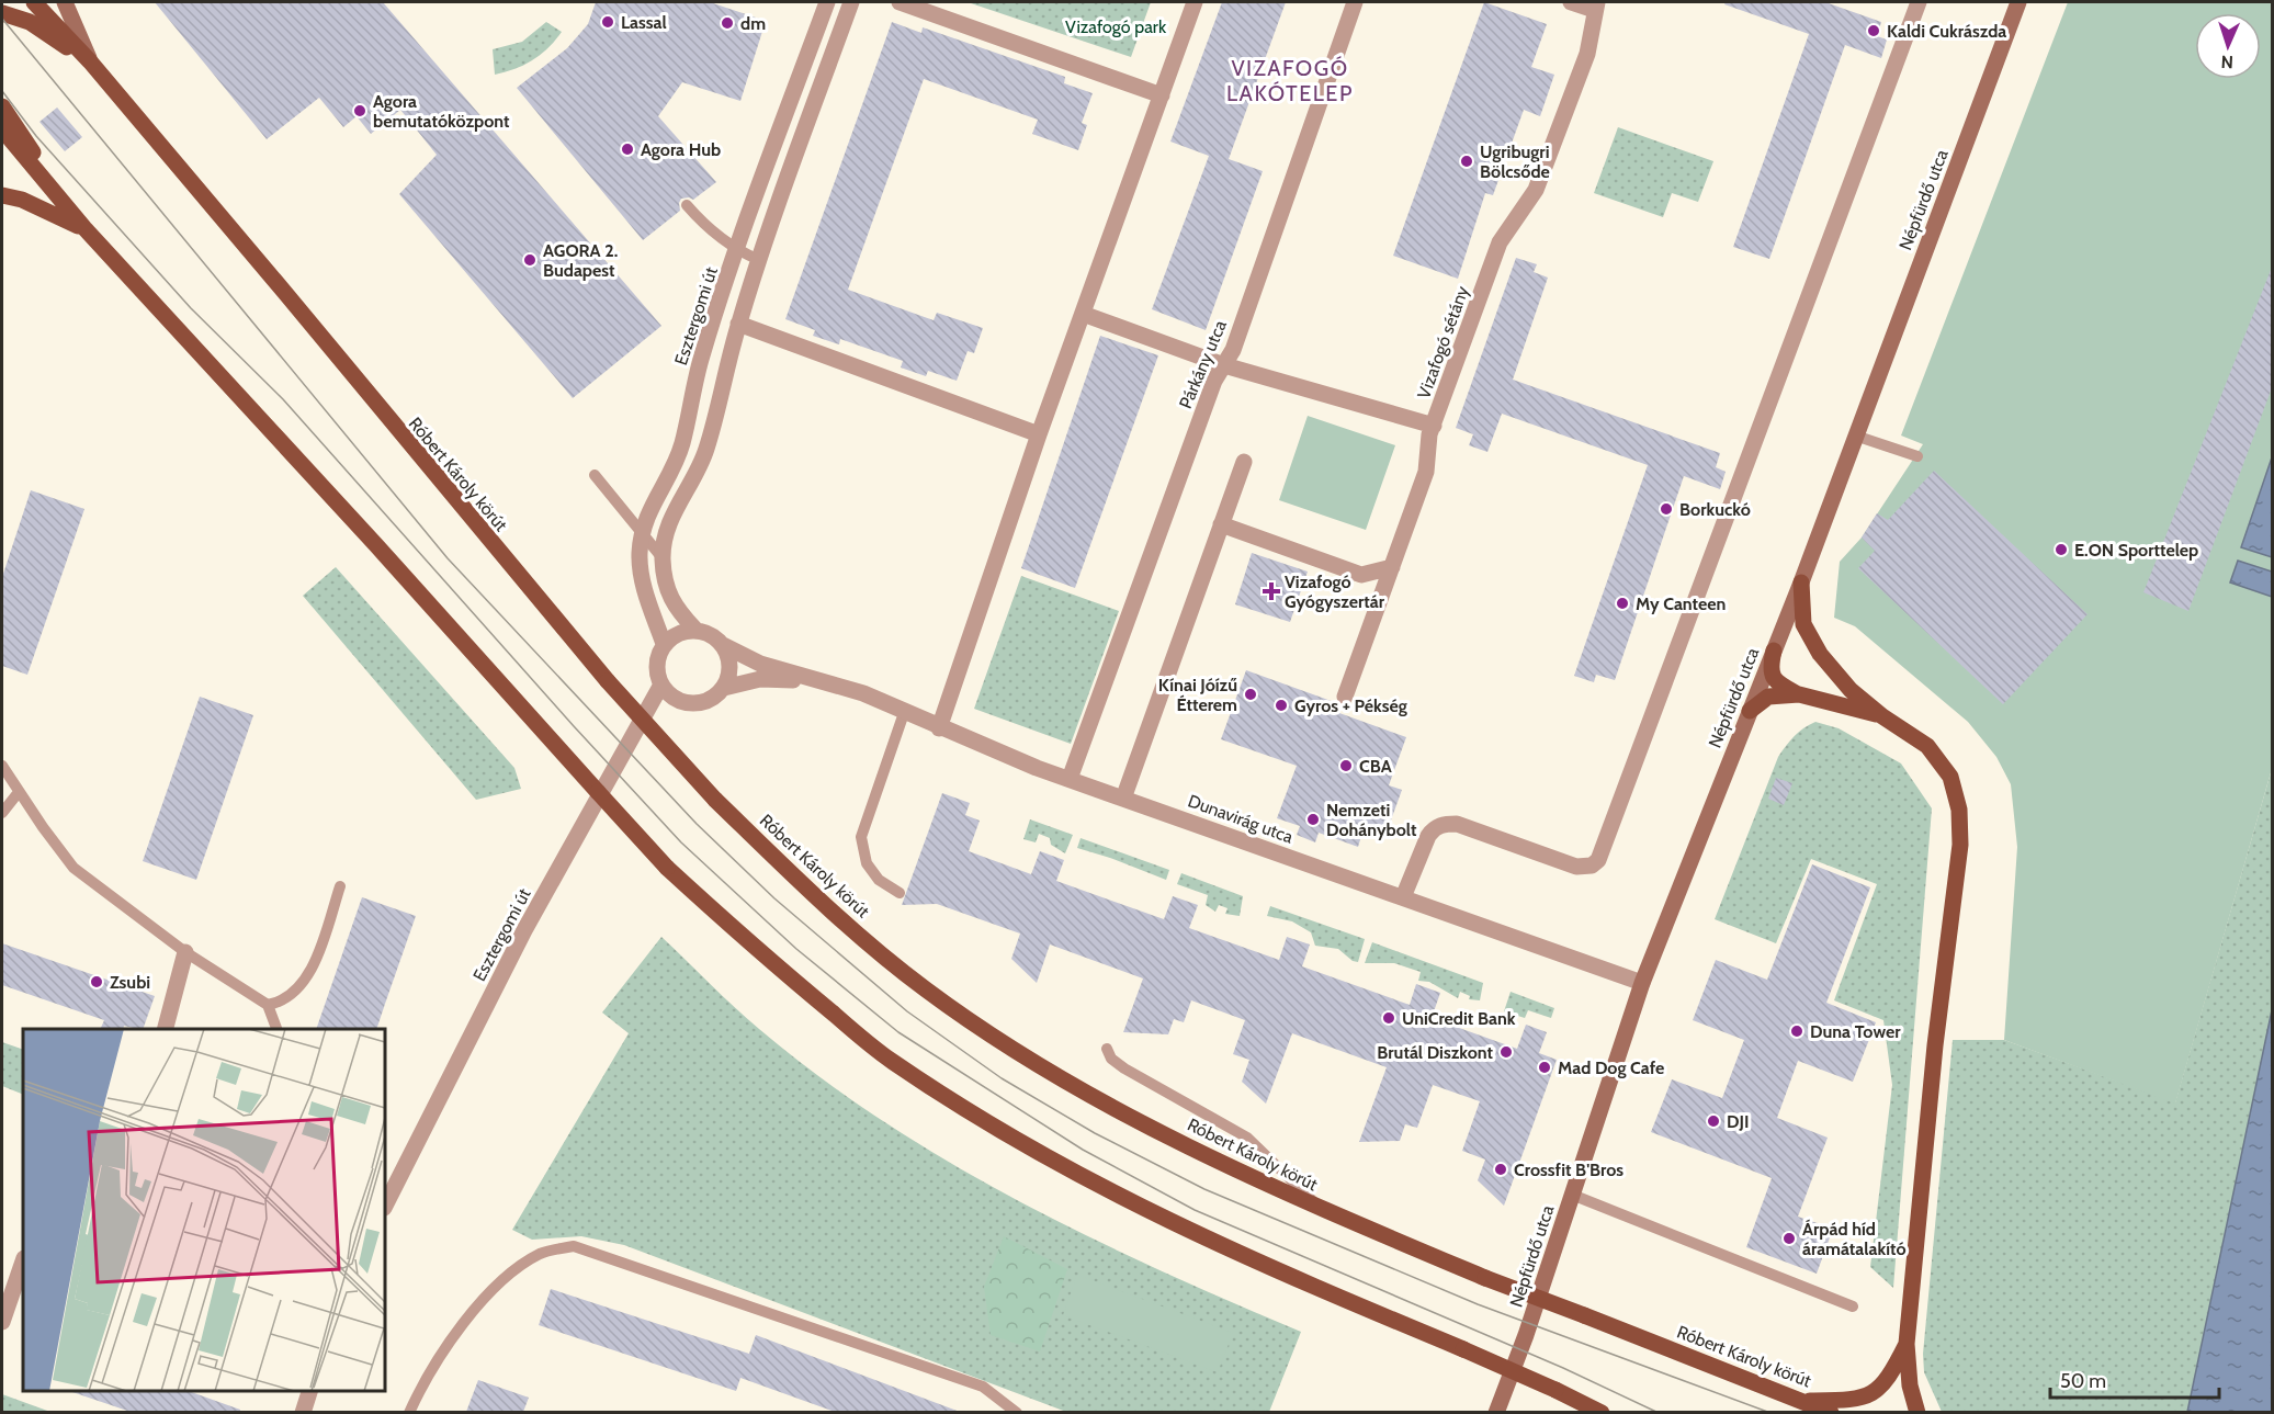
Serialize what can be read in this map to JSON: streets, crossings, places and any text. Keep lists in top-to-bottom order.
{
  "streets": {
    "main road": ["Róbert Károly körút"],
    "street": [
      "Népfürdő utca",
      "Esztergomi út",
      "Vizafogó sétány",
      "Párkány utca",
      "Dunavirág utca"
    ]
  },
  "crossings": [
    ["Népfürdő utca", "Dunavirág utca"],
    ["Esztergomi út", "Dunavirág utca"],
    ["Párkány utca", "Dunavirág utca"]
  ],
  "districts": ["VIZAFOGÓ LAKÓTELEP"],
  "parks": ["Vizafogó park"],
  "places": {
    "other": [
      "Lassal",
      "dm",
      "Kaldi Cukrászda",
      "Agora bemutatóközpont",
      "Agora Hub",
      "Ugribugri Bölcsőde",
      "AGORA 2. Budapest",
      "Borkuckó",
      "E.ON Sporttelep",
      "My Canteen",
      "Kínai Jóízű Étterem",
      "Gyros + Pékség",
      "CBA",
      "Nemzeti Dohánybolt",
      "Zsubi",
      "UniCredit Bank",
      "Duna Tower",
      "Brutál Diszkont",
      "Mad Dog Cafe",
      "DJI",
      "Crossfit B'Bros",
      "Árpád híd áramátalakító"
    ],
    "health": ["Vizafogó Gyógyszertár"]
  },
  "scale_bar": "50 m",
  "north": "bottom"
}
